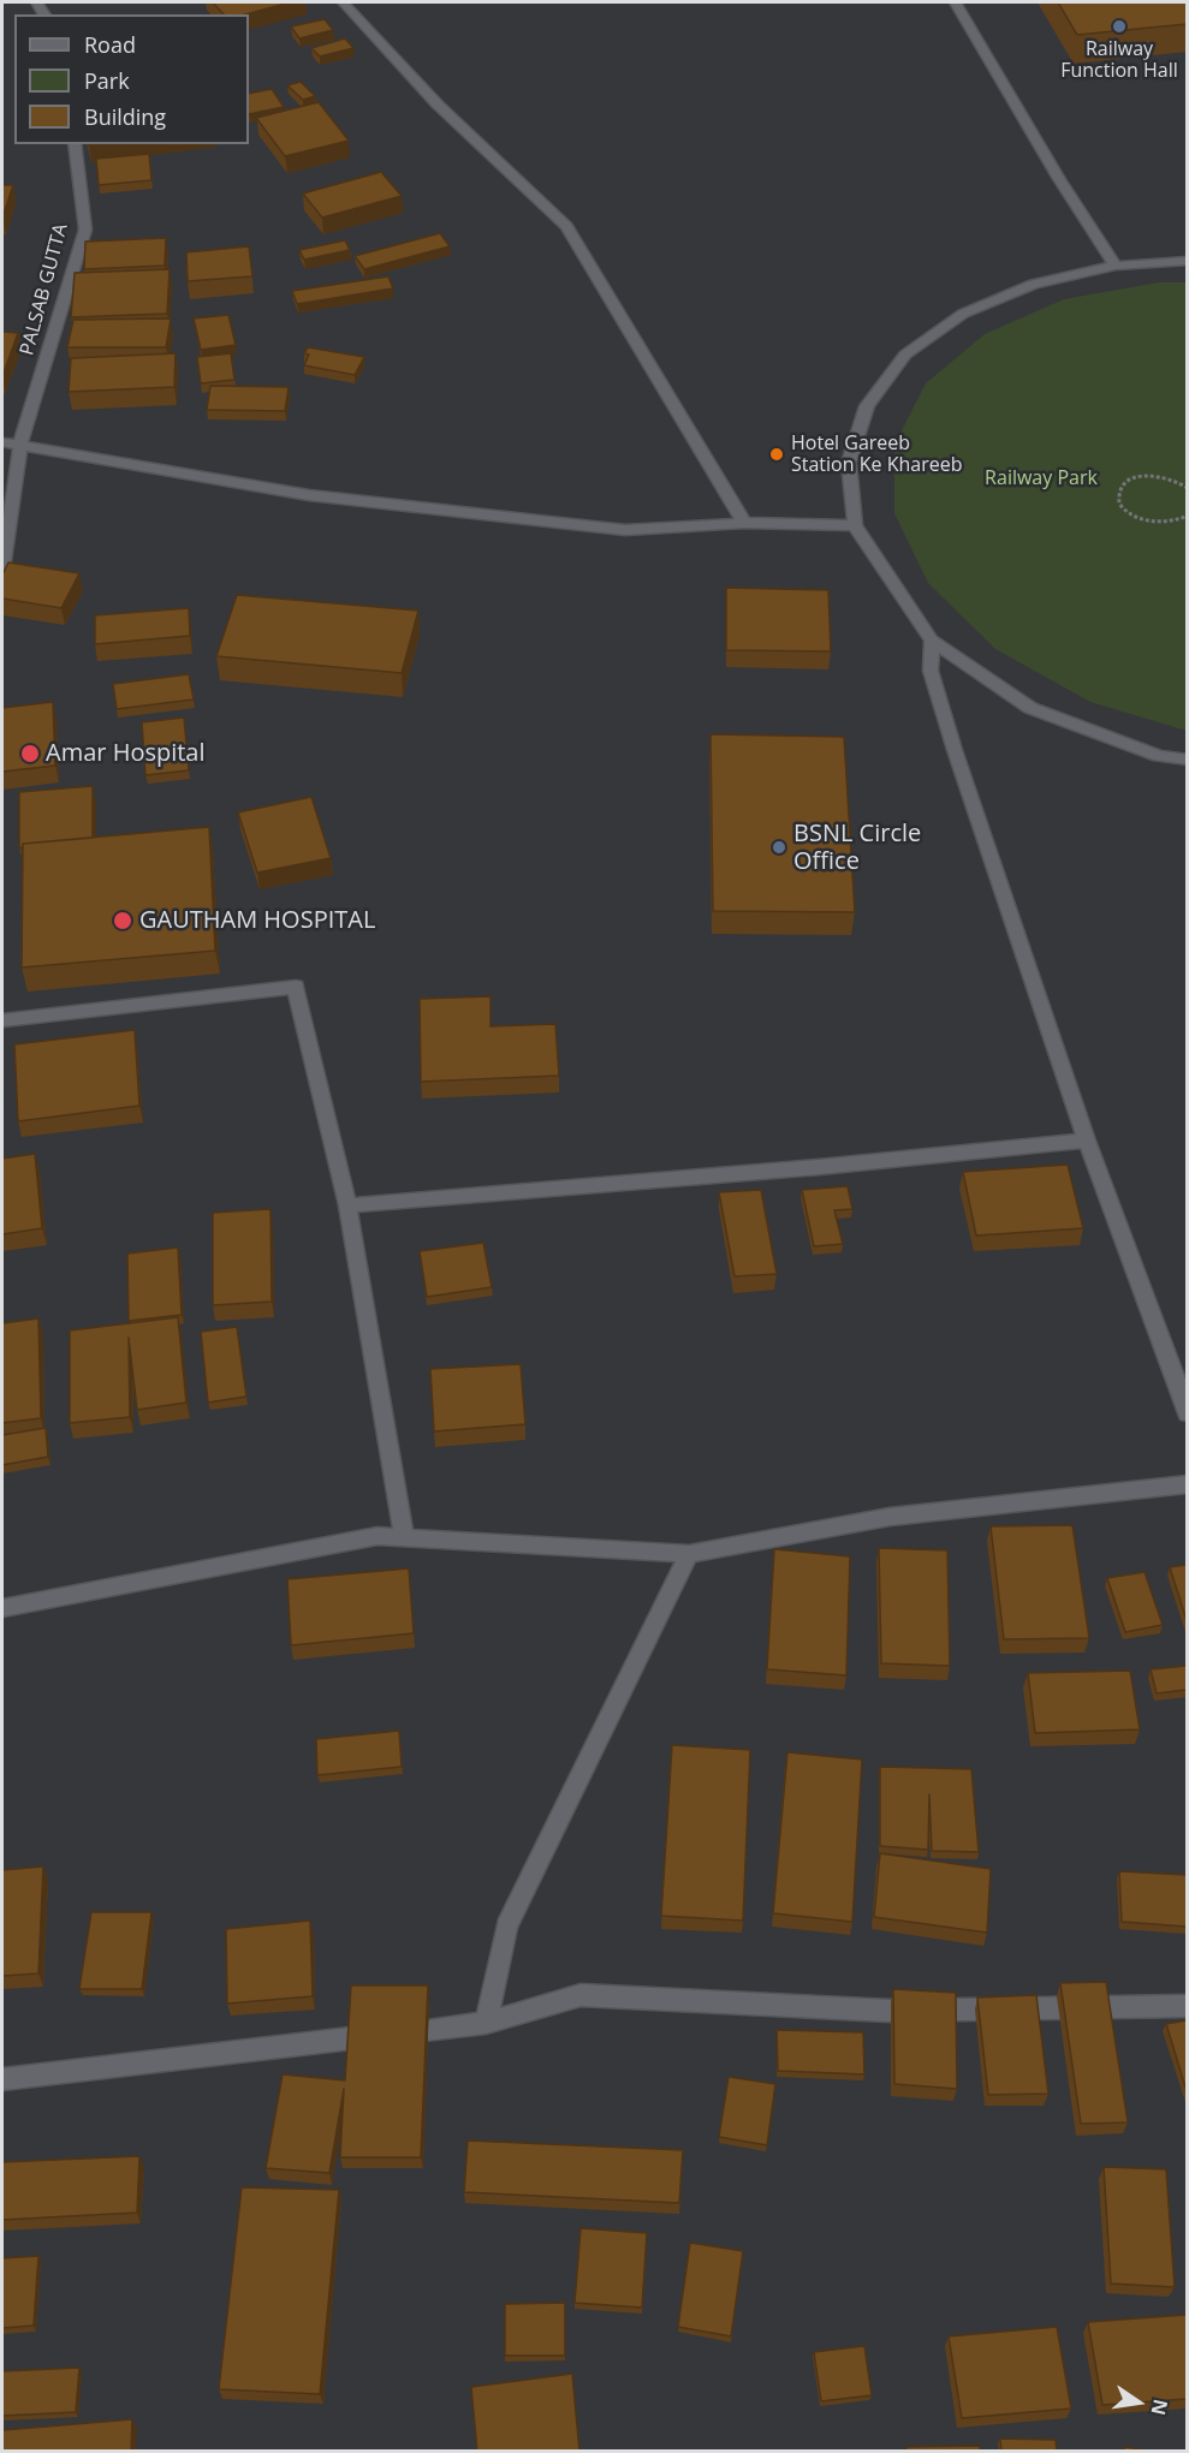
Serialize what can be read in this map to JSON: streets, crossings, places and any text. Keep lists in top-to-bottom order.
{
  "streets": {
    "street": ["PALSAB GUTTA"]
  },
  "parks": ["Railway Park"],
  "places": [
    "Railway Function Hall",
    "Hotel Gareeb Station Ke Khareeb",
    "Amar Hospital",
    "BSNL Circle Office",
    "GAUTHAM HOSPITAL"
  ],
  "legend": ["Road", "Park", "Building"],
  "north": "right"
}
